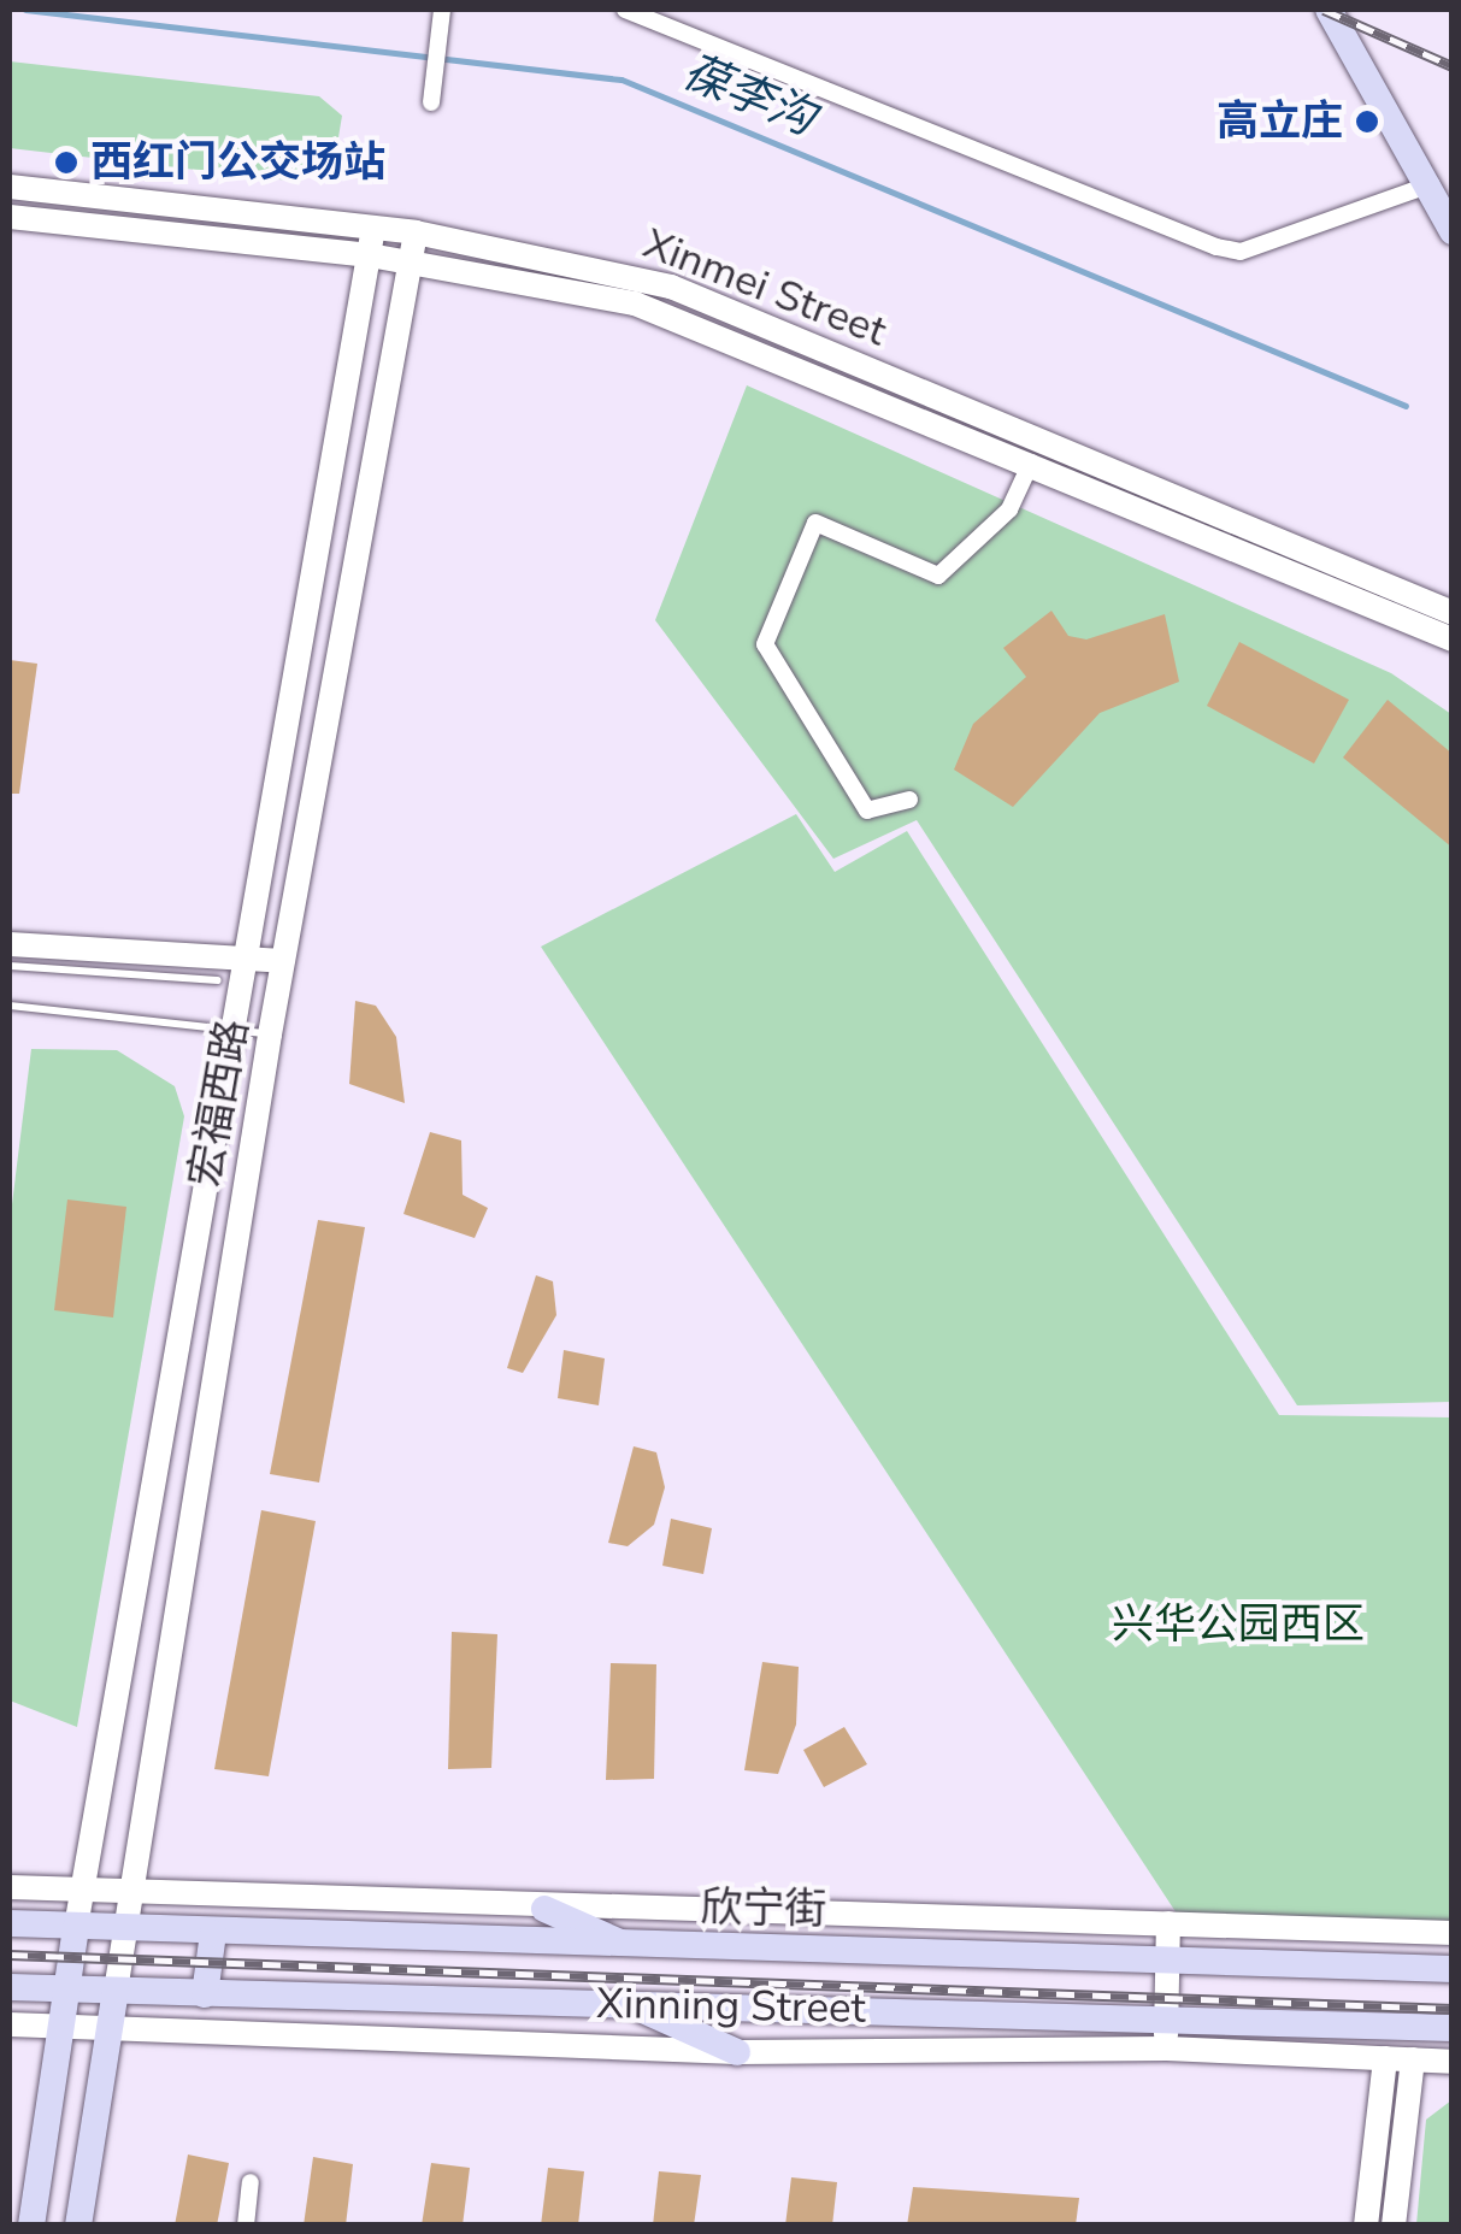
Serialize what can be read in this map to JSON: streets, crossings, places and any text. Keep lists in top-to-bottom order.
{
  "streets": {
    "main road": ["欣宁街"],
    "street": ["Xinmei Street", "宏福西路", "Xinning Street"]
  },
  "crossings": [
    ["Xinmei Street", "宏福西路"],
    ["宏福西路", "欣宁街"]
  ],
  "water": ["葆李沟"],
  "parks": ["兴华公园西区"],
  "places": ["高立庄", "西红门公交场站"]
}
